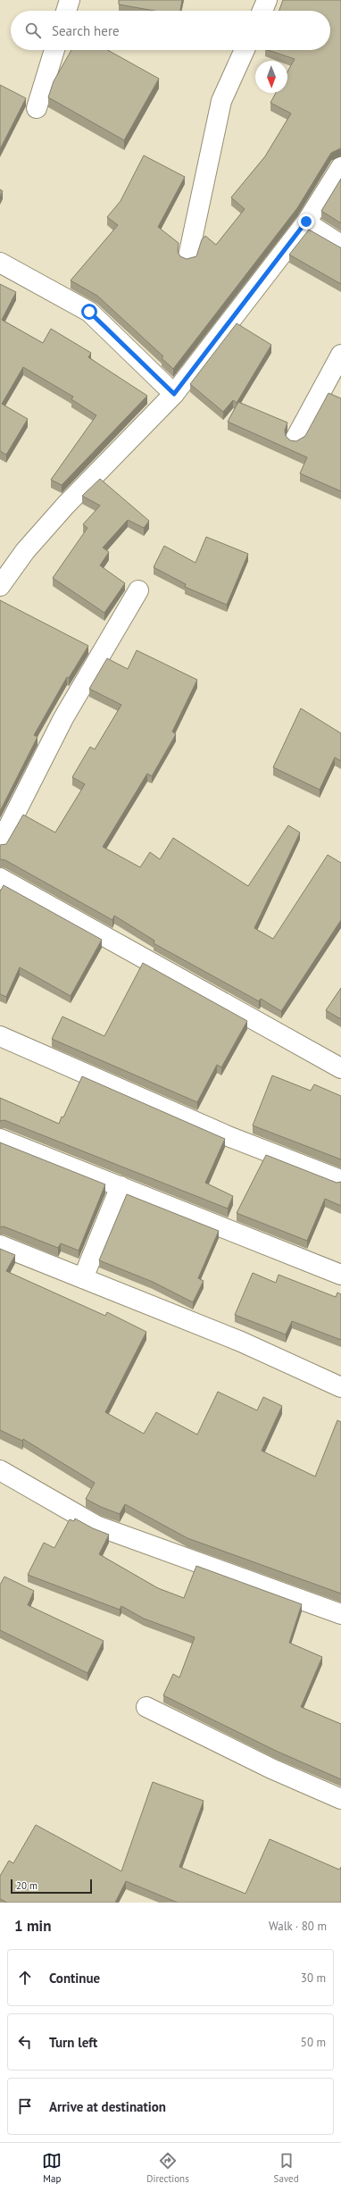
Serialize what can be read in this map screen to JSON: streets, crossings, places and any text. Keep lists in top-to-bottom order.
{
  "scale_bar": "20 m",
  "north": "bottom",
  "page": {
    "search": "Search here",
    "scale": "20 m",
    "heading": ["1 min", "Walk · 80 m"],
    "list": [
      ["Continue", "30 m"],
      ["Turn left", "50 m"],
      "Arrive at destination"
    ],
    "nav": ["Map", "Directions", "Saved"]
  }
}
